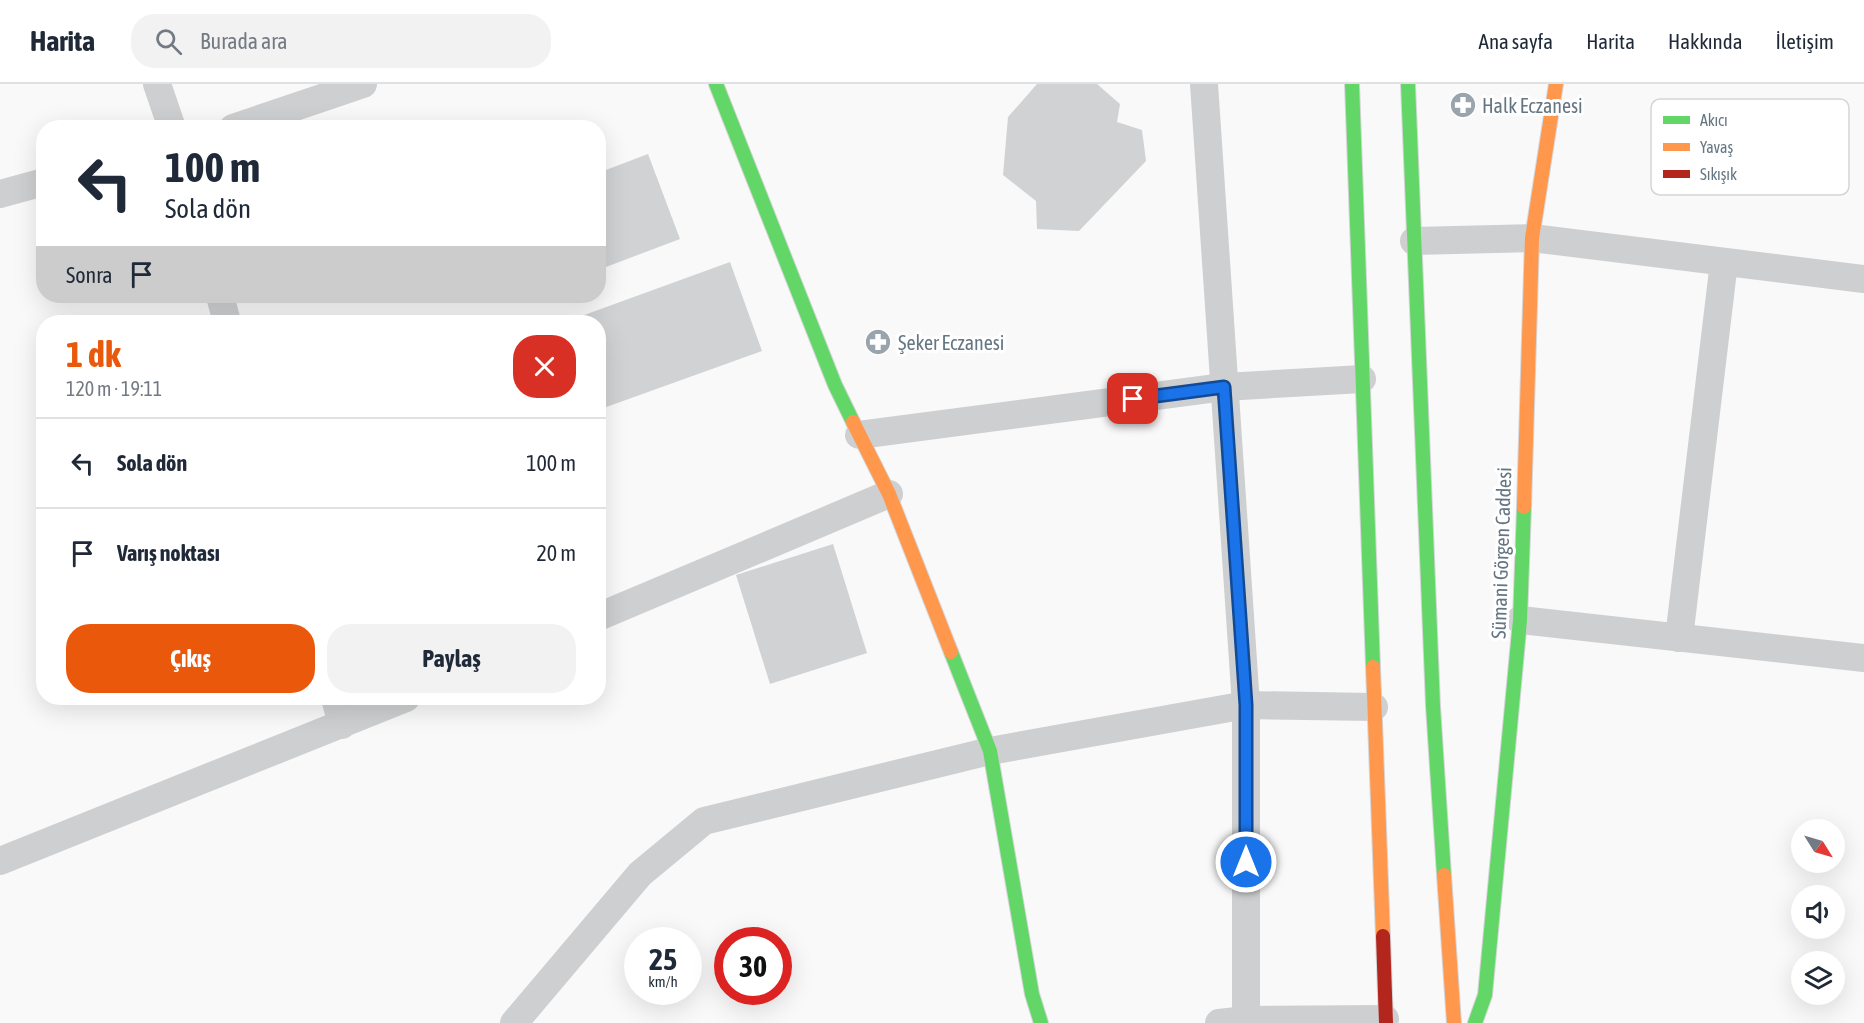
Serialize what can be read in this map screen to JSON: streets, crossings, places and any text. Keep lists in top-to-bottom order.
{
  "streets": {
    "street": ["Sümani Görgen Caddesi"]
  },
  "places": {
    "pharmacy": ["Halk Eczanesi", "Şeker Eczanesi"]
  },
  "legend": ["Akıcı", "Yavaş", "Sıkışık"],
  "north": "bottom right",
  "page": {
    "header": "Harita",
    "search": "Burada ara",
    "nav": [
      "Ana sayfa",
      "Harita",
      "Hakkında",
      "İletişim"
    ],
    "turn": ["100 m", "Sola dön"],
    "then": "Sonra",
    "heading": ["1 dk", "120 m · 19:11"],
    "list": [
      {
        "name": "Sola dön",
        "value": "100 m"
      },
      {
        "name": "Varış noktası",
        "value": "20 m"
      }
    ],
    "buttons": ["Çıkış", "Paylaş"],
    "speed": "25 km/h",
    "limit": "30"
  }
}
